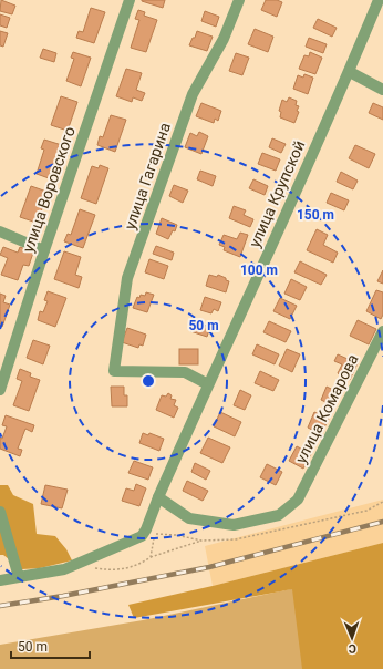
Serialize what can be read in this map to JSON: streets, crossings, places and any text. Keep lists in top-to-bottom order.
{
  "streets": {
    "street": [
      "улица Гагарина",
      "улица Воровского",
      "улица Крупской",
      "улица Комарова"
    ]
  },
  "crossings": [
    ["улица Гагарина", "улица Крупской"],
    ["улица Крупской", "улица Комарова"]
  ],
  "scale_bar": "50 m",
  "north": "bottom",
  "rings": ["150 m", "100 m", "50 m"]
}
